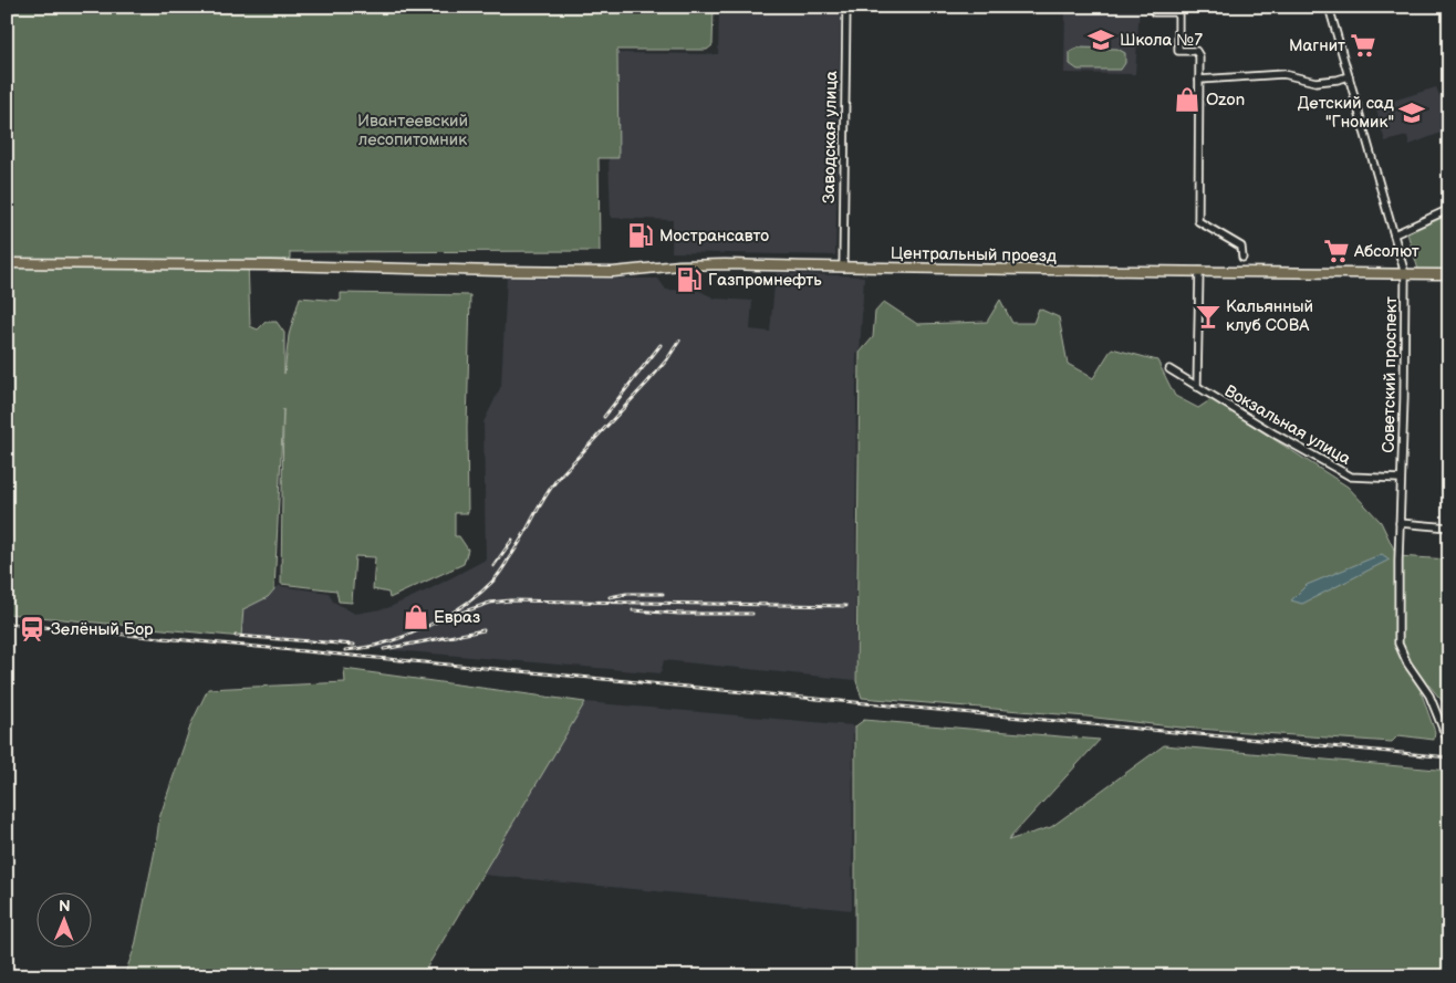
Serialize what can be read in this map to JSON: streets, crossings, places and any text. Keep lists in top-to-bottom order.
{
  "streets": {
    "main road": ["Центральный проезд"],
    "street": ["Заводская улица", "Советский проспект", "Вокзальная улица"]
  },
  "crossings": [
    ["Заводская улица", "Центральный проезд"],
    ["Центральный проезд", "Советский проспект"],
    ["Советский проспект", "Вокзальная улица"]
  ],
  "parks": ["Ивантеевский лесопитомник"],
  "places": {
    "school or university": ["Школа №7", "Детский сад \"Гномик\""],
    "supermarket": ["Магнит", "Абсолют"],
    "shop": ["Ozon", "Евраз"],
    "fuel station": ["Мострансавто", "Газпромнефть"],
    "bar": ["Кальянный клуб СОВА"],
    "station": ["Зелёный Бор"]
  },
  "north": "top"
}
